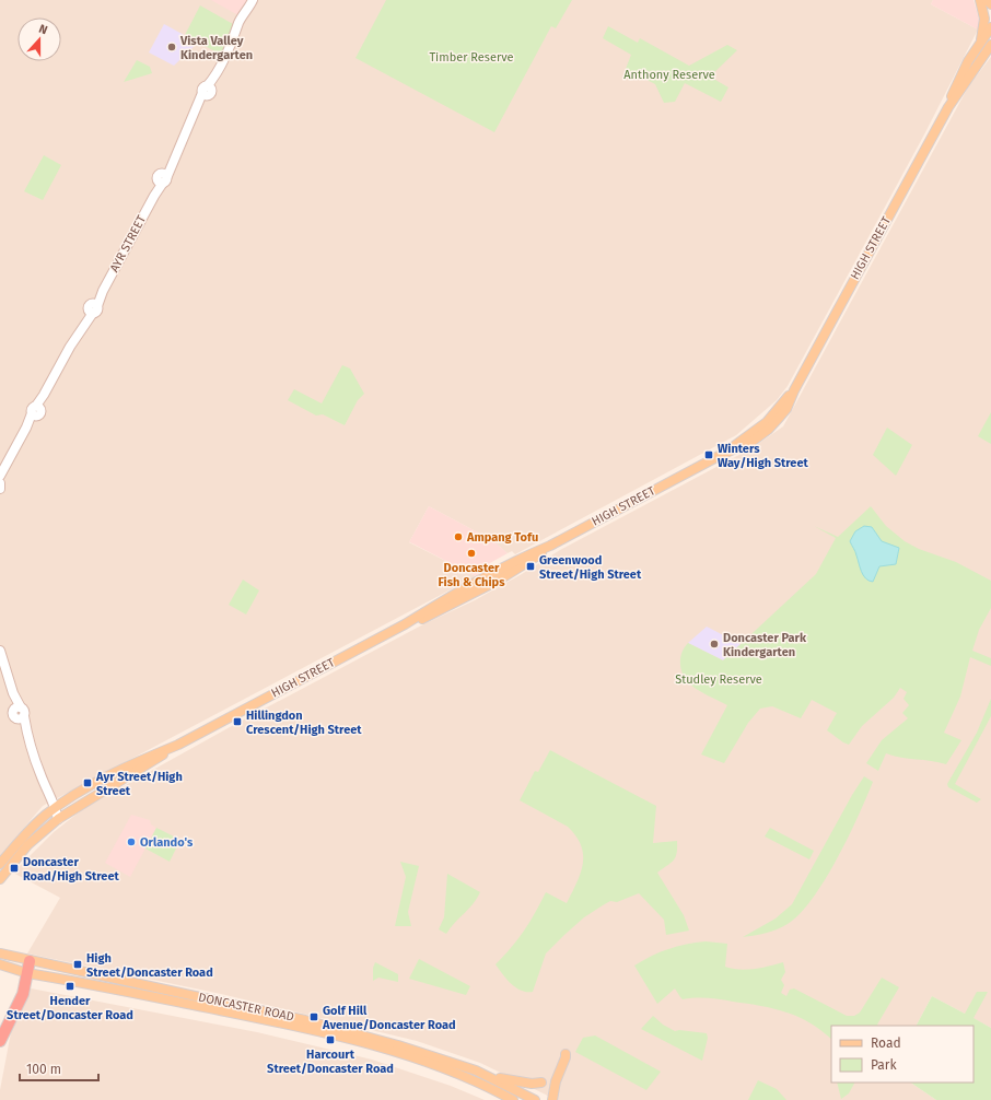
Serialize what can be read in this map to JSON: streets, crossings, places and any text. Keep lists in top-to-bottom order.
{
  "streets": {
    "main road": ["HIGH STREET", "DONCASTER ROAD"],
    "street": ["AYR STREET"]
  },
  "parks": ["Timber Reserve", "Anthony Reserve", "Studley Reserve"],
  "places": {
    "other": [
      "Vista Valley Kindergarten",
      "Ampang Tofu",
      "Doncaster Fish & Chips",
      "Doncaster Park Kindergarten",
      "Orlando's"
    ],
    "transit": [
      "Winters Way/High Street",
      "Greenwood Street/High Street",
      "Hillingdon Crescent/High Street",
      "Ayr Street/High Street",
      "Doncaster Road/High Street",
      "High Street/Doncaster Road",
      "Hender Street/Doncaster Road",
      "Golf Hill Avenue/Doncaster Road",
      "Harcourt Street/Doncaster Road"
    ]
  },
  "legend": ["Road", "Park"],
  "scale_bar": "100 m",
  "north": "top"
}
